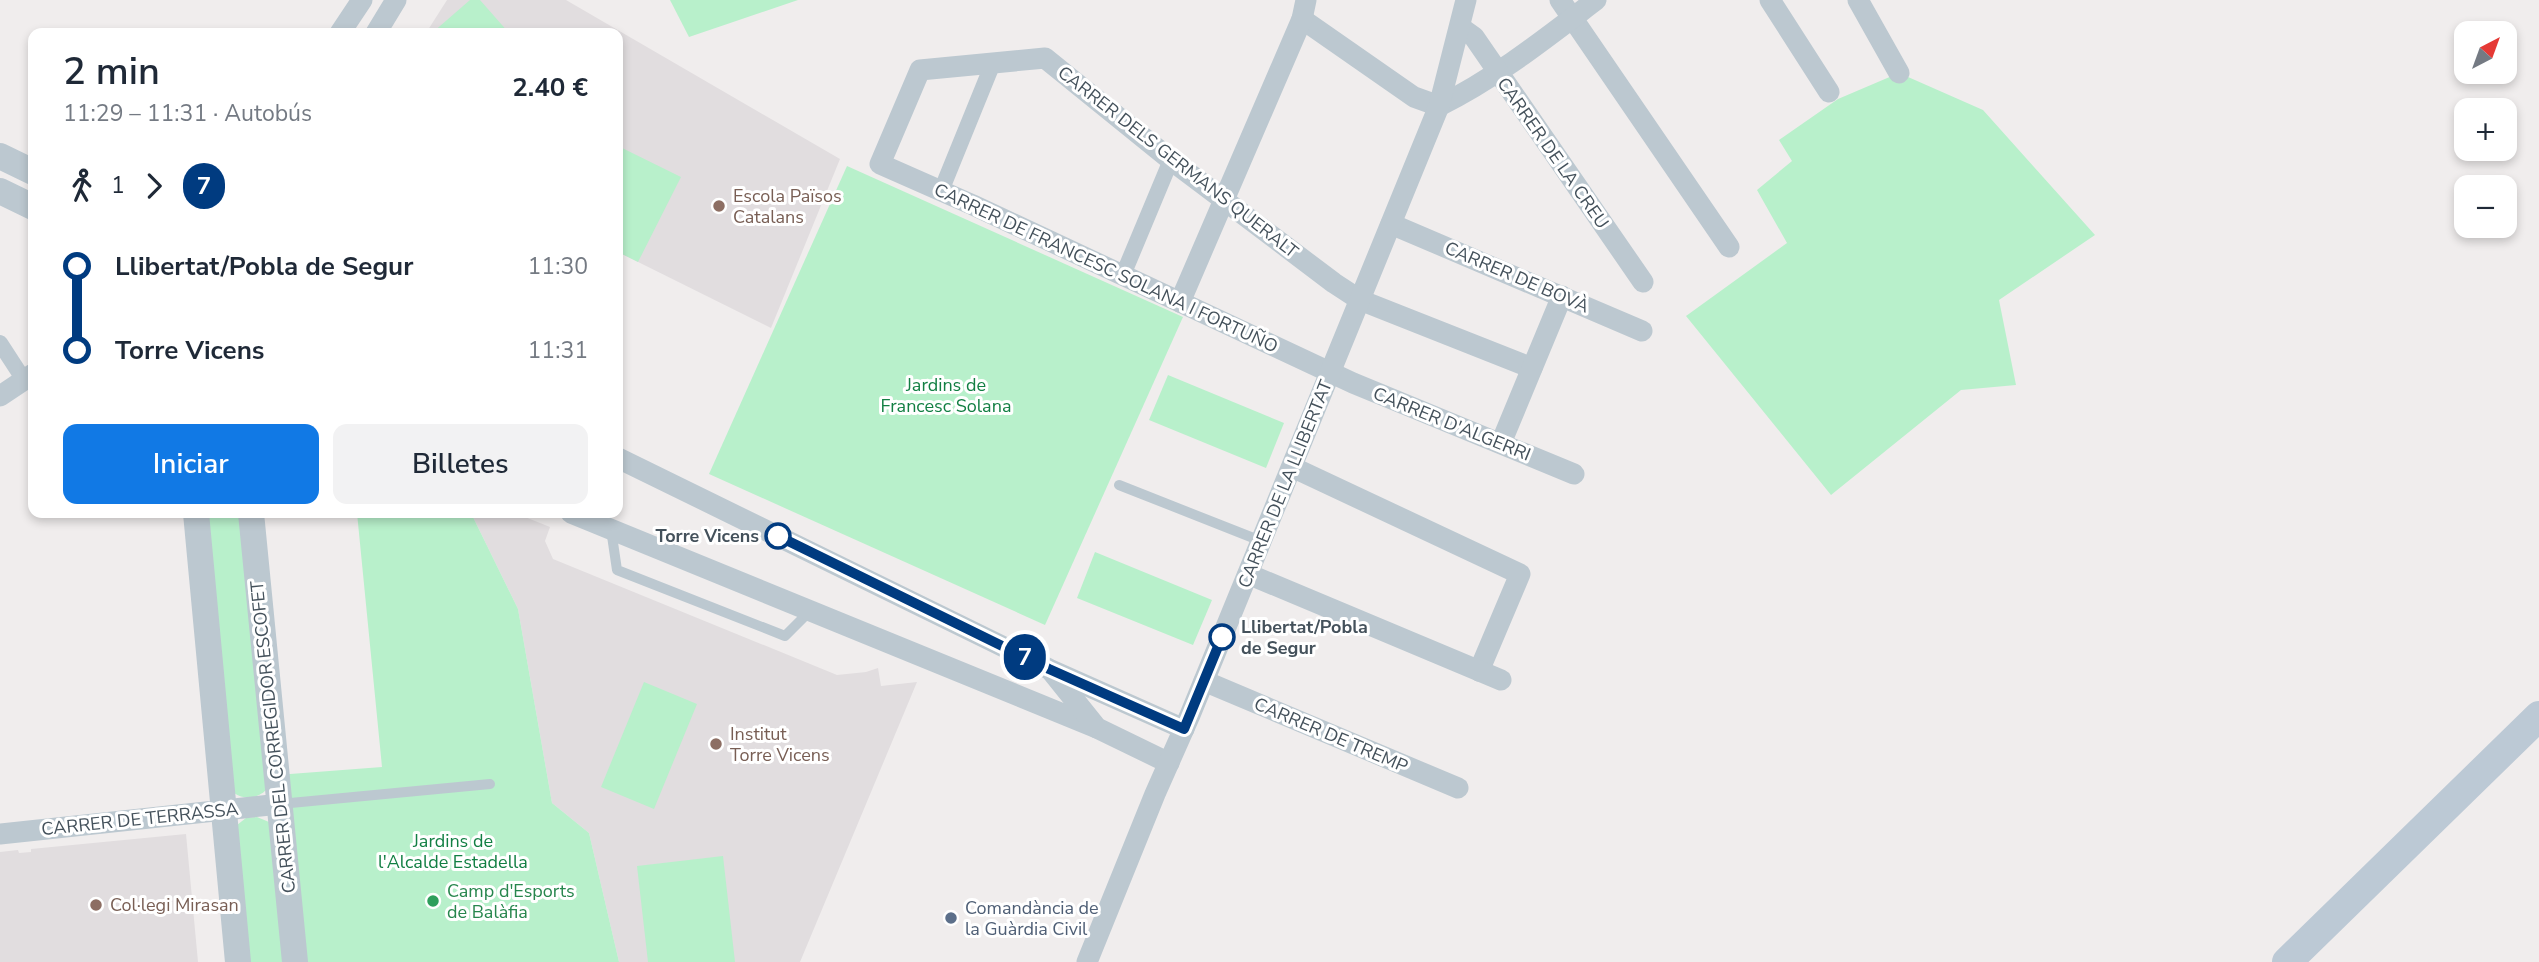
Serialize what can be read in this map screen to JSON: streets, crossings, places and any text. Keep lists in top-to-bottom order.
{
  "streets": {
    "street": [
      "CARRER DE LA CREU",
      "CARRER DELS GERMANS QUERALT",
      "CARRER DE FRANCESC SOLANA I FORTUÑO",
      "CARRER DE BOVÀ",
      "CARRER D'ALGERRI",
      "CARRER DE LA LLIBERTAT",
      "CARRER DE TREMP",
      "CARRER DEL CORREGIDOR ESCOFET",
      "CARRER DE TERRASSA"
    ]
  },
  "crossings": [
    ["CARRER DE LA CREU", "CARRER DE LA LLIBERTAT"],
    ["CARRER DELS GERMANS QUERALT", "CARRER DE FRANCESC SOLANA I FORTUÑO"],
    ["CARRER DELS GERMANS QUERALT", "CARRER DE LA LLIBERTAT"],
    ["CARRER DE FRANCESC SOLANA I FORTUÑO", "CARRER D'ALGERRI"],
    ["CARRER DE FRANCESC SOLANA I FORTUÑO", "CARRER DE LA LLIBERTAT"],
    ["CARRER DE BOVÀ", "CARRER DE LA LLIBERTAT"],
    ["CARRER D'ALGERRI", "CARRER DE LA LLIBERTAT"],
    ["CARRER DE LA LLIBERTAT", "CARRER DE TREMP"],
    ["CARRER DEL CORREGIDOR ESCOFET", "CARRER DE TERRASSA"]
  ],
  "parks": ["Jardins de Francesc Solana", "Jardins de l'Alcalde Estadella"],
  "places": [
    "Escola Països Catalans",
    "Torre Vicens",
    "Llibertat/Pobla de Segur",
    "Institut Torre Vicens",
    "Camp d'Esports de Balàfia",
    "Col·legi Mirasan",
    "Comandància de la Guàrdia Civil"
  ],
  "lines": ["bus line 7"],
  "north": "top right",
  "page": {
    "on_map": "7",
    "map_buttons": ["+", "−"],
    "heading": ["2 min", "11:29 – 11:31 · Autobús", "2.40 €"],
    "legs": ["1", "7"],
    "list": [
      {
        "name": "Llibertat/Pobla de Segur",
        "value": "11:30"
      },
      {
        "name": "Torre Vicens",
        "value": "11:31"
      }
    ],
    "buttons": ["Iniciar", "Billetes"]
  }
}
